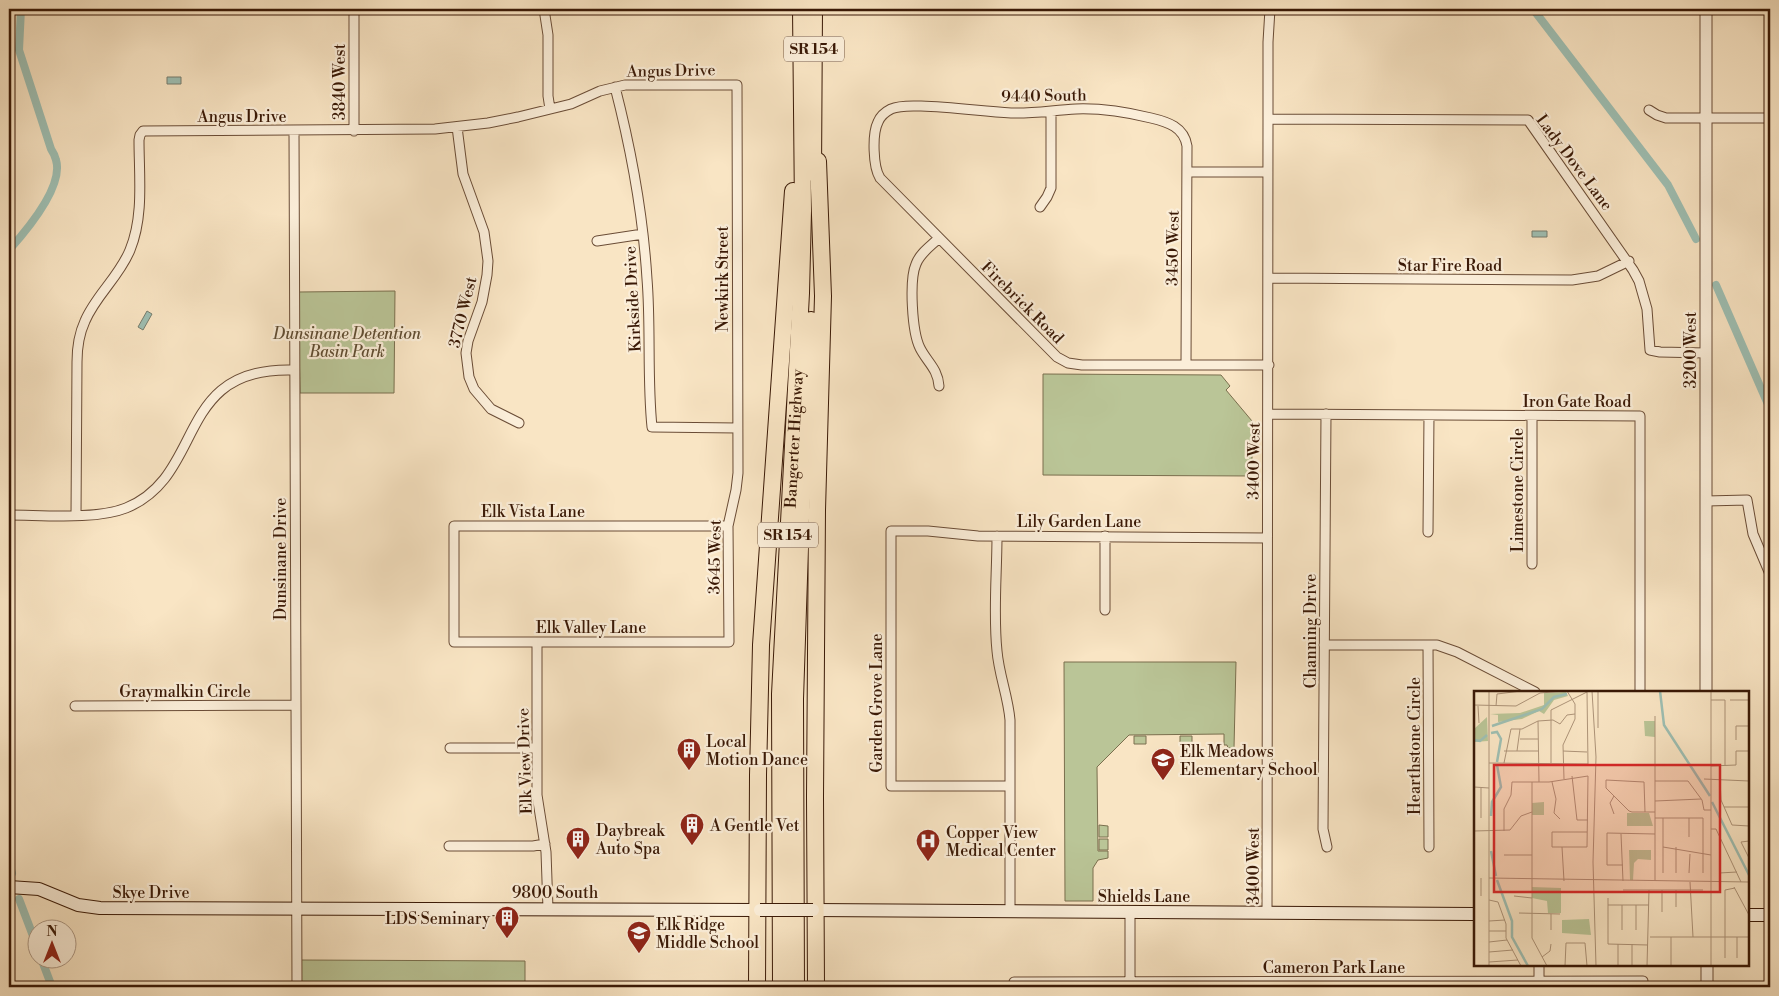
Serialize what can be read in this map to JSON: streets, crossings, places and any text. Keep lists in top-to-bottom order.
{
  "streets": {
    "highway": ["SR 154", "Bangerter Highway"],
    "main road": ["Skye Drive", "9800 South", "Shields Lane"],
    "street": [
      "Angus Drive",
      "3840 West",
      "9440 South",
      "Lady Dove Lane",
      "3450 West",
      "Star Fire Road",
      "Newkirk Street",
      "Kirkside Drive",
      "Firebrick Road",
      "3770 West",
      "3200 West",
      "Iron Gate Road",
      "3400 West",
      "Limestone Circle",
      "Elk Vista Lane",
      "Lily Garden Lane",
      "3645 West",
      "Dunsinane Drive",
      "Elk Valley Lane",
      "Channing Drive",
      "Graymalkin Circle",
      "Garden Grove Lane",
      "Hearthstone Circle",
      "Elk View Drive",
      "Cameron Park Lane"
    ]
  },
  "crossings": [
    ["Angus Drive", "3840 West"],
    ["Angus Drive", "Newkirk Street"],
    ["Angus Drive", "Kirkside Drive"],
    ["Angus Drive", "3770 West"],
    ["Angus Drive", "Dunsinane Drive"],
    ["9440 South", "3450 West"],
    ["9440 South", "Firebrick Road"],
    ["Lady Dove Lane", "Star Fire Road"],
    ["Lady Dove Lane", "3200 West"],
    ["Lady Dove Lane", "3400 West"],
    ["3450 West", "Firebrick Road"],
    ["Star Fire Road", "3400 West"],
    ["Newkirk Street", "Kirkside Drive"],
    ["Newkirk Street", "3645 West"],
    ["Firebrick Road", "3400 West"],
    ["Iron Gate Road", "3400 West"],
    ["Iron Gate Road", "Limestone Circle"],
    ["Iron Gate Road", "Channing Drive"],
    ["3400 West", "Lily Garden Lane"],
    ["3400 West", "Shields Lane"],
    ["Elk Vista Lane", "3645 West"],
    ["Elk Vista Lane", "Elk Valley Lane"],
    ["Lily Garden Lane", "Garden Grove Lane"],
    ["3645 West", "Elk Valley Lane"],
    ["Dunsinane Drive", "Graymalkin Circle"],
    ["Dunsinane Drive", "Skye Drive"],
    ["Dunsinane Drive", "9800 South"],
    ["Elk Valley Lane", "Elk View Drive"],
    ["Elk View Drive", "9800 South"],
    ["Skye Drive", "9800 South"],
    ["9800 South", "Shields Lane"]
  ],
  "parks": ["Dunsinane Detention Basin Park"],
  "places": {
    "building": [
      "Local Motion Dance",
      "A Gentle Vet",
      "Daybreak Auto Spa",
      "LDS Seminary"
    ],
    "school or university": ["Elk Meadows Elementary School", "Elk Ridge Middle School"],
    "hospital": ["Copper View Medical Center"]
  },
  "north": "top"
}
